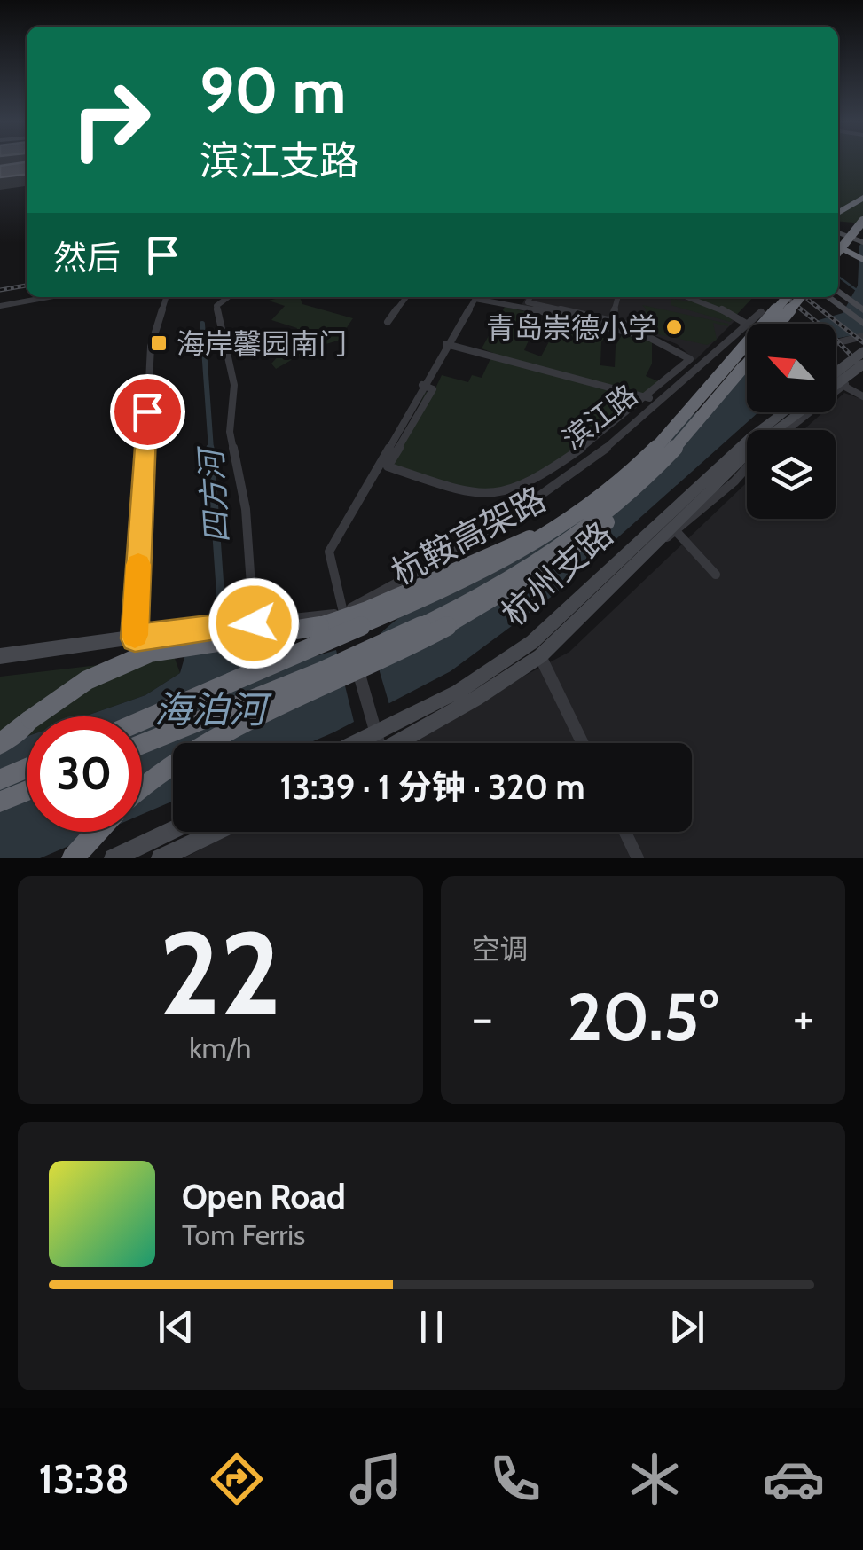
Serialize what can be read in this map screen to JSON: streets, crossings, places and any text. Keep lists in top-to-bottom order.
{
  "streets": {
    "highway": ["杭鞍高架路"],
    "main road": ["滨江路", "杭州支路"]
  },
  "water": ["四方河", "海泊河"],
  "places": {
    "other": ["青岛崇德小学"],
    "transit": ["海岸馨园南门"]
  },
  "north": "top left",
  "page": {
    "turn": ["90 m", "滨江支路"],
    "then": "然后",
    "limit": "30",
    "trip": "13:39 · 1 分钟 · 320 m",
    "tile": [
      ["22", "km/h"],
      "空调"
    ],
    "heat": ["−", "20.5°", "+"],
    "song": ["Open Road", "Tom Ferris"],
    "tabs": "13:38"
  }
}
